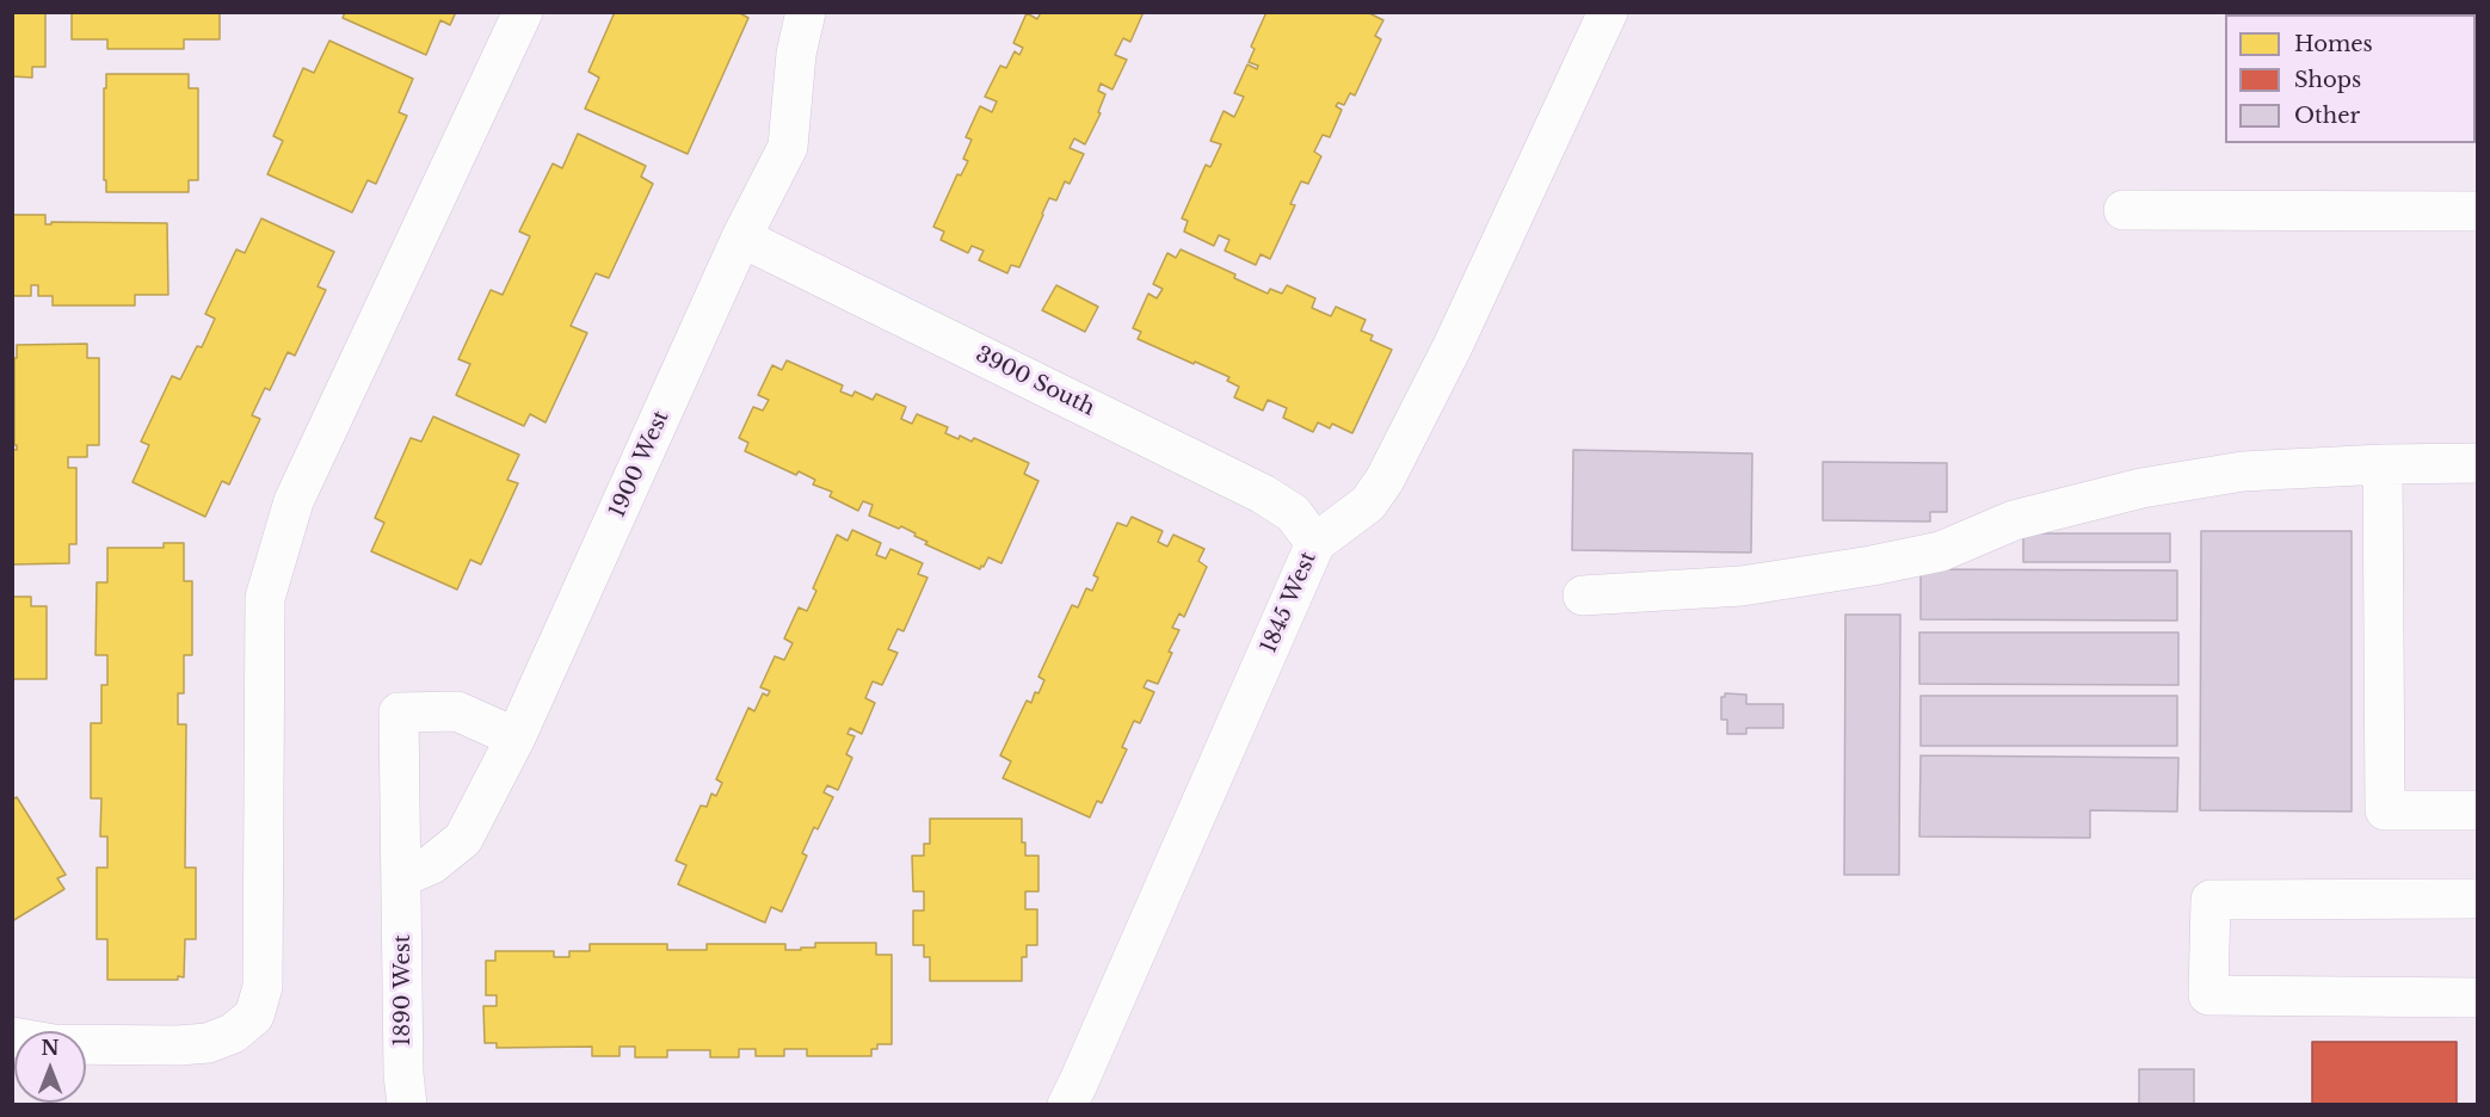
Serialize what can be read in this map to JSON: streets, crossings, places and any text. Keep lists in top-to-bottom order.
{
  "streets": {
    "street": [
      "3900 South",
      "1900 West",
      "1845 West",
      "1890 West"
    ]
  },
  "crossings": [
    ["3900 South", "1900 West"],
    ["3900 South", "1845 West"],
    ["1900 West", "1890 West"]
  ],
  "legend": ["Homes", "Shops", "Other"],
  "north": "top"
}
